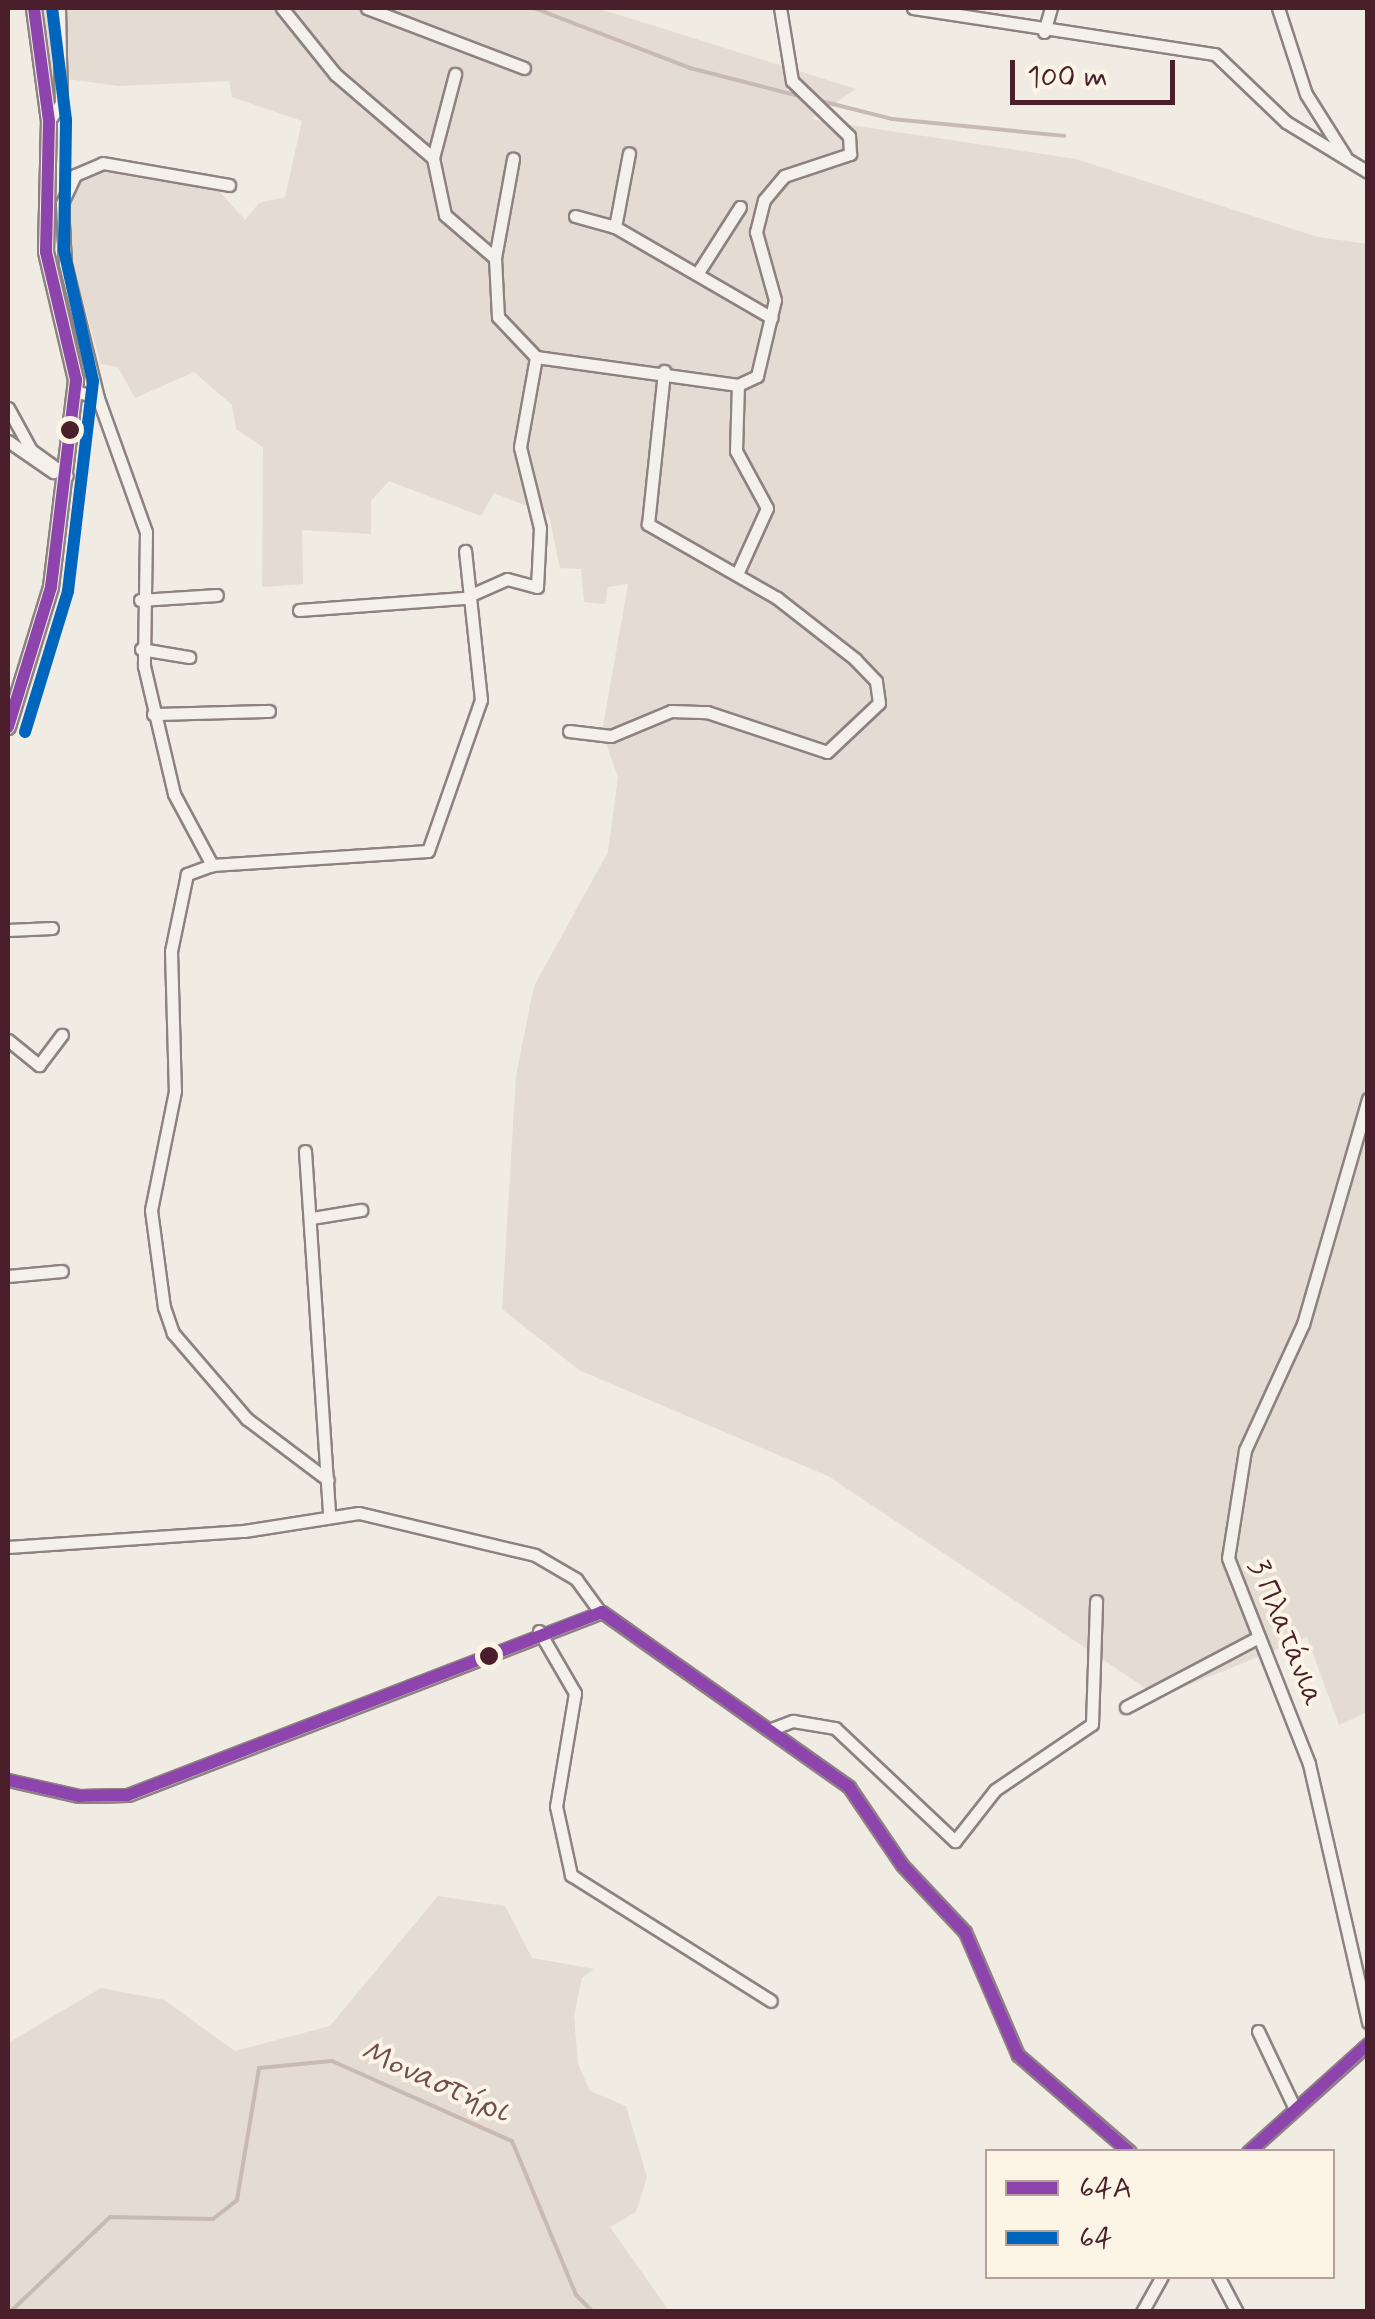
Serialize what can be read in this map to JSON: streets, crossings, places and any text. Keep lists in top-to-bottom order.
{
  "streets": {
    "street": ["3 Πλατάνια"]
  },
  "water": ["Μοναστήρι"],
  "lines": ["transit line 64Α", "transit line 64"],
  "legend": ["64Α", "64"],
  "scale_bar": "100 m"
}
